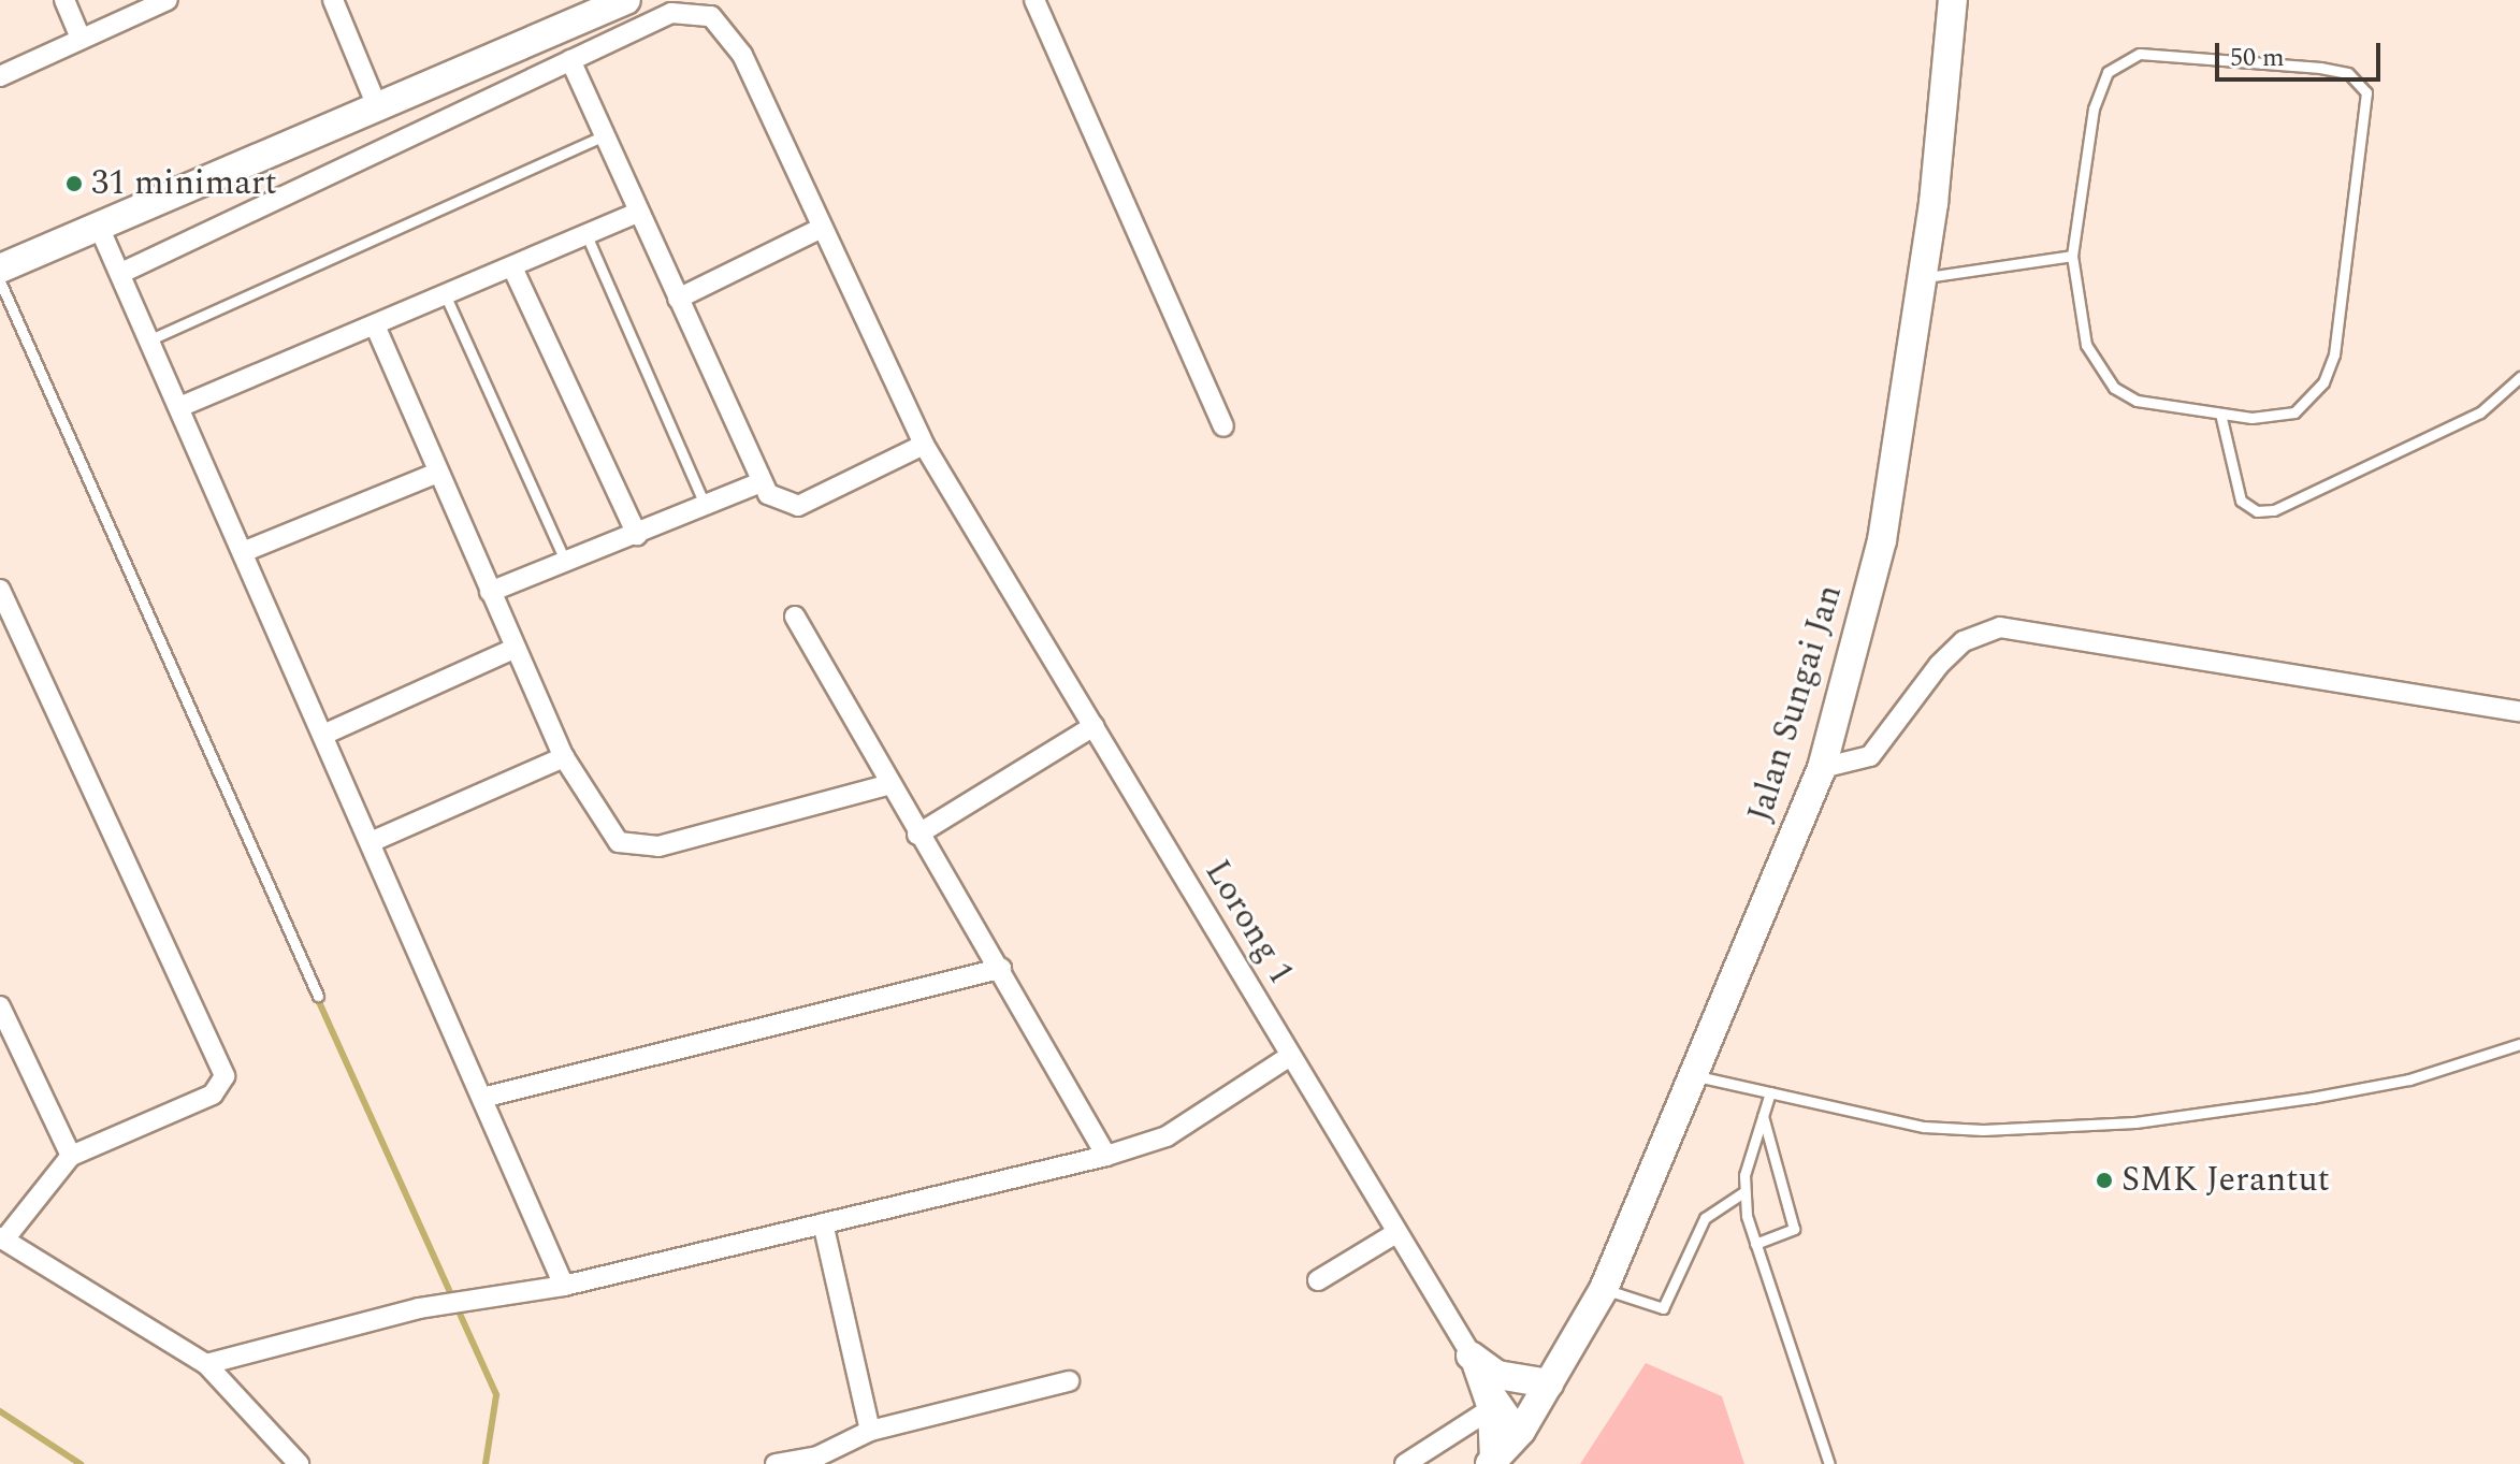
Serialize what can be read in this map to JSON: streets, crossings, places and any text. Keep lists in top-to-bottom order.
{
  "streets": {
    "main road": ["Jalan Sungai Jan"],
    "street": ["Lorong 1"]
  },
  "crossings": [
    ["Jalan Sungai Jan", "Lorong 1"]
  ],
  "places": ["31 minimart", "SMK Jerantut"],
  "scale_bar": "50 m"
}
